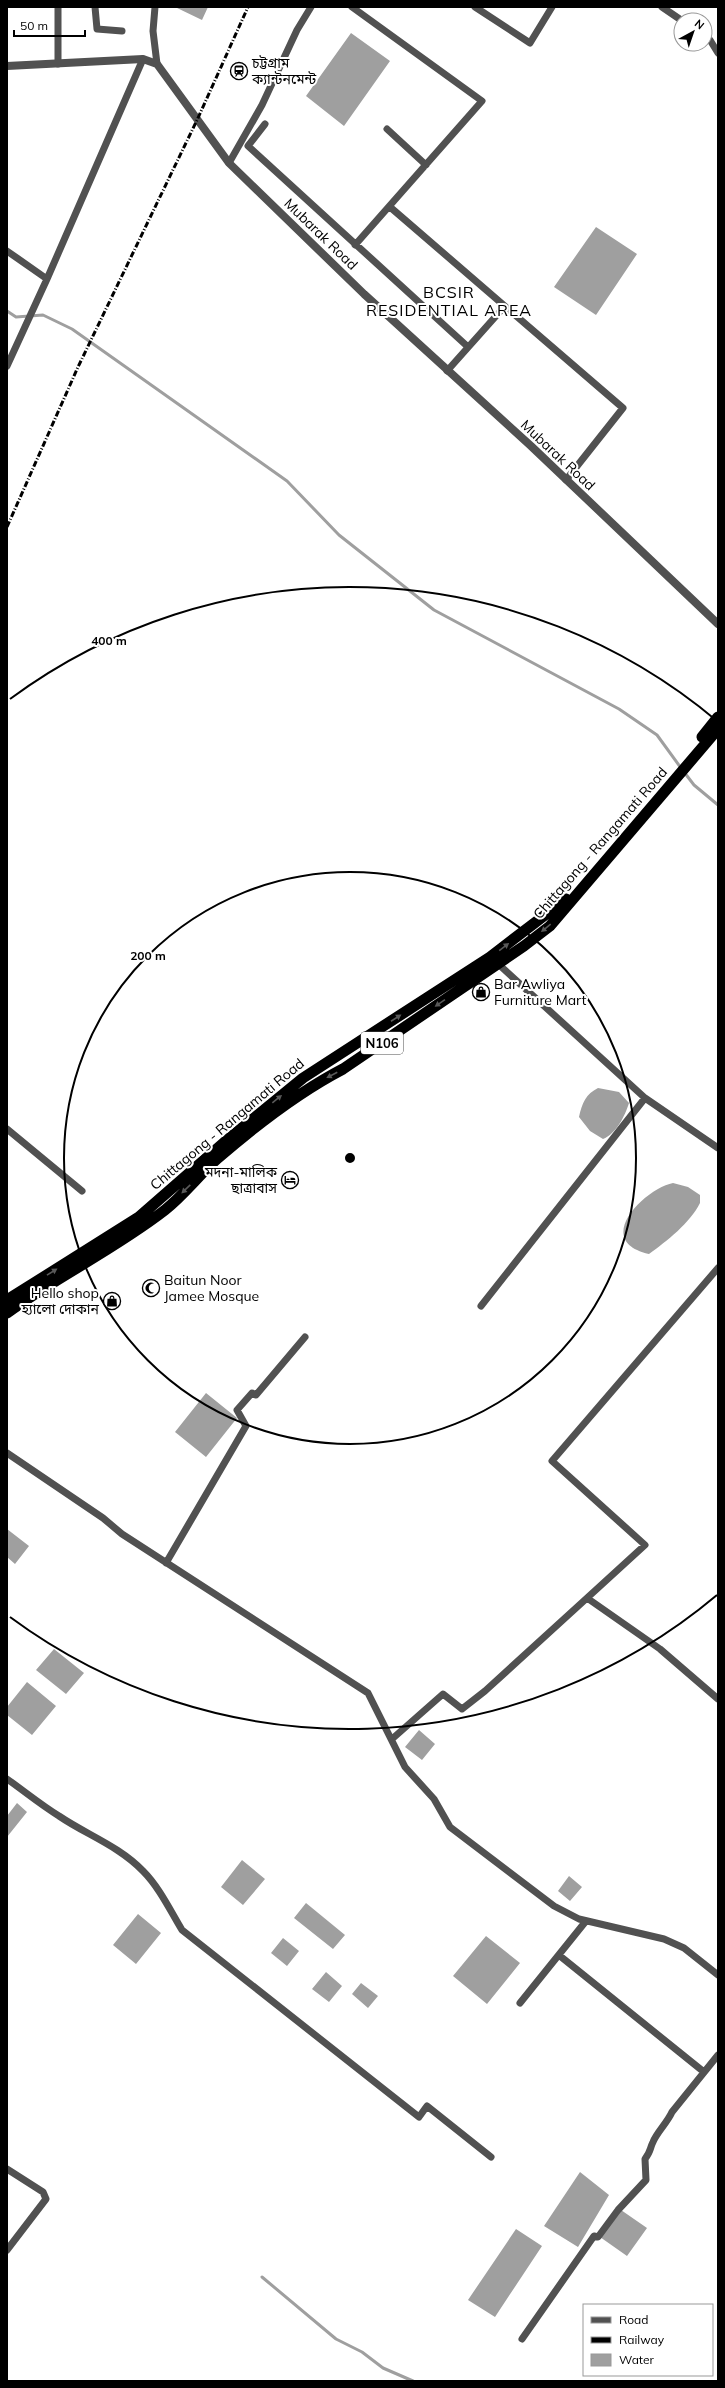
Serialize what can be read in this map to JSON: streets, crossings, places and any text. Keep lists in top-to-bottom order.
{
  "streets": {
    "highway": ["Chittagong - Rangamati Road", "N106"],
    "street": ["Mubarak Road"]
  },
  "districts": ["BCSIR RESIDENTIAL AREA"],
  "places": {
    "station": ["চট্টগ্রাম ক্যান্টনমেন্ট"],
    "shop": ["Bar Awliya Furniture Mart", "Hello shop হ্যালো দোকান"],
    "hotel": ["মদনা-মালিক ছাত্রাবাস"],
    "mosque": ["Baitun Noor Jamee Mosque"]
  },
  "legend": ["Road", "Railway", "Water"],
  "scale_bar": "50 m",
  "north": "top right",
  "rings": ["400 m", "200 m"]
}
